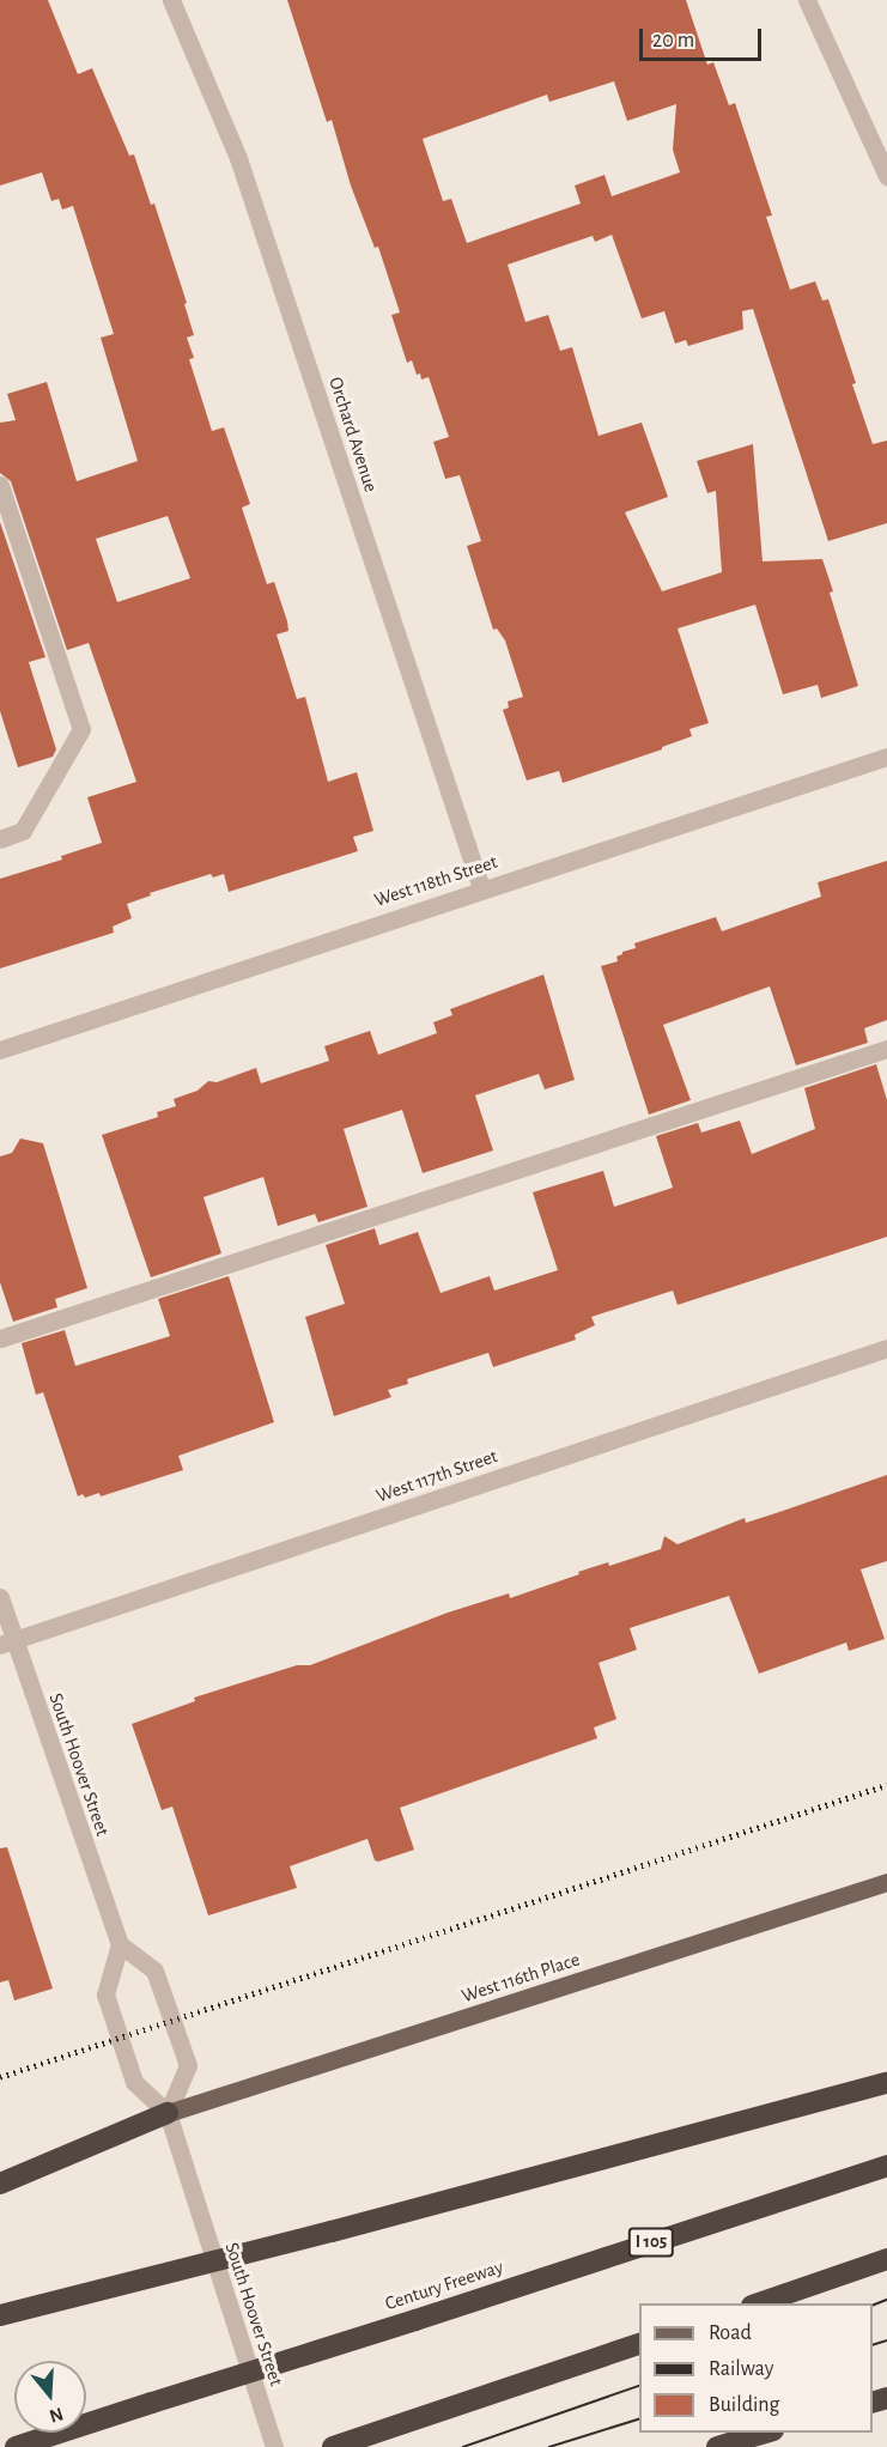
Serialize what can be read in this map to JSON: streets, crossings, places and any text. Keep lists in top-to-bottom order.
{
  "streets": {
    "highway": ["I 105", "Century Freeway"],
    "main road": ["West 116th Place"],
    "street": [
      "Orchard Avenue",
      "West 118th Street",
      "West 117th Street",
      "South Hoover Street"
    ]
  },
  "crossings": [
    ["Orchard Avenue", "West 118th Street"],
    ["West 117th Street", "South Hoover Street"],
    ["South Hoover Street", "West 116th Place"]
  ],
  "legend": ["Road", "Railway", "Building"],
  "scale_bar": "20 m",
  "north": "bottom"
}
